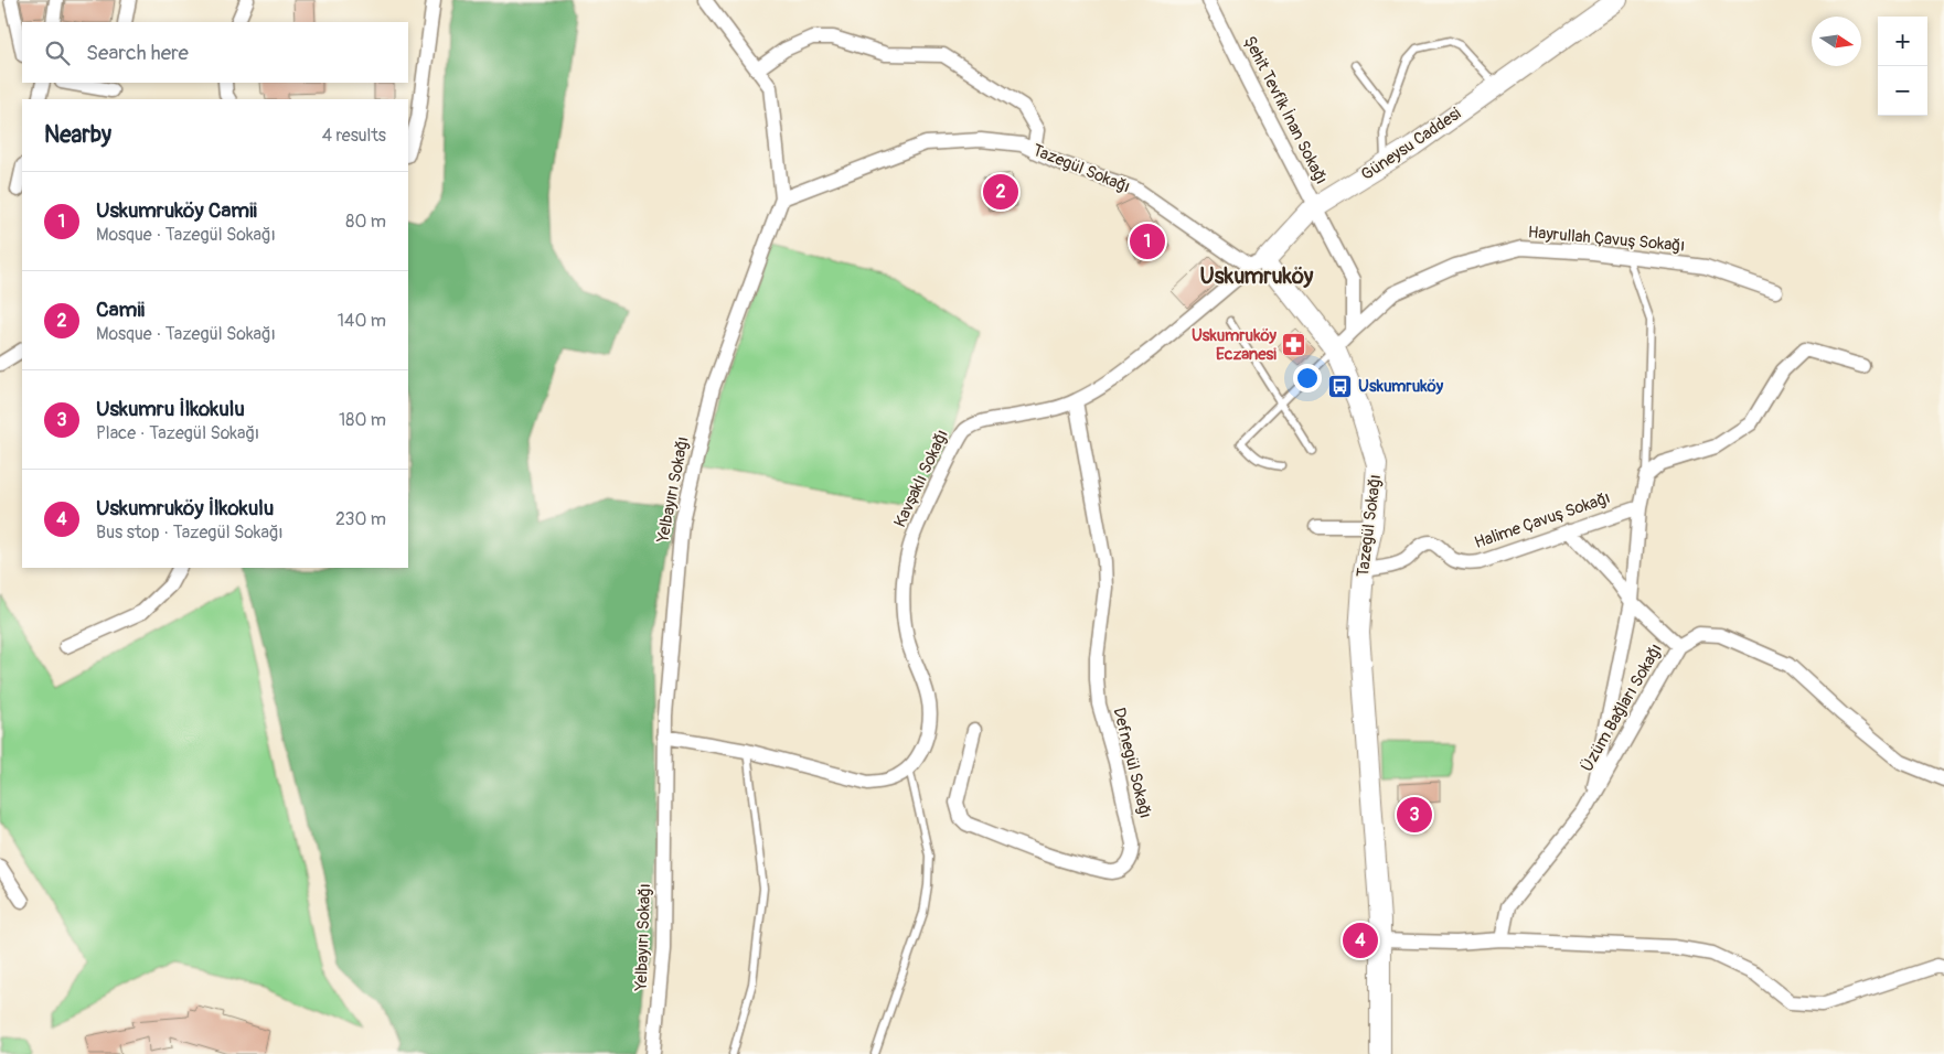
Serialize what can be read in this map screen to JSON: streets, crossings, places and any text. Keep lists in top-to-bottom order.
{
  "streets": {
    "street": [
      "Şehit Tevfik İnan Sokağı",
      "Güneysu Caddesi",
      "Tazegül Sokağı",
      "Hayrullah Çavuş Sokağı",
      "Kavşaklı Sokağı",
      "Yelbayırı Sokağı",
      "Halime Çavuş Sokağı",
      "Üzüm Bağları Sokağı",
      "Defnegül Sokağı"
    ]
  },
  "crossings": [
    ["Şehit Tevfik İnan Sokağı", "Güneysu Caddesi"],
    ["Şehit Tevfik İnan Sokağı", "Hayrullah Çavuş Sokağı"],
    ["Güneysu Caddesi", "Tazegül Sokağı"],
    ["Güneysu Caddesi", "Kavşaklı Sokağı"],
    ["Tazegül Sokağı", "Hayrullah Çavuş Sokağı"],
    ["Tazegül Sokağı", "Kavşaklı Sokağı"],
    ["Tazegül Sokağı", "Yelbayırı Sokağı"],
    ["Tazegül Sokağı", "Halime Çavuş Sokağı"],
    ["Kavşaklı Sokağı", "Yelbayırı Sokağı"],
    ["Kavşaklı Sokağı", "Defnegül Sokağı"]
  ],
  "districts": ["Uskumruköy"],
  "places": {
    "pharmacy": ["Uskumruköy Eczanesi"],
    "bus stop": ["Uskumruköy"]
  },
  "north": "right",
  "page": {
    "map_buttons": ["+", "−"],
    "search": "Search here",
    "heading": ["Nearby", "4 results"],
    "list": [
      {
        "mark": "1",
        "name": "Uskumruköy Camii",
        "note": "Mosque · Tazegül Sokağı",
        "value": "80 m"
      },
      {
        "mark": "2",
        "name": "Camii",
        "note": "Mosque · Tazegül Sokağı",
        "value": "140 m"
      },
      {
        "mark": "3",
        "name": "Uskumru İlkokulu",
        "note": "Place · Tazegül Sokağı",
        "value": "180 m"
      },
      {
        "mark": "4",
        "name": "Uskumruköy İlkokulu",
        "note": "Bus stop · Tazegül Sokağı",
        "value": "230 m"
      }
    ],
    "pins": [
      "2",
      "1",
      "3",
      "4"
    ]
  }
}
